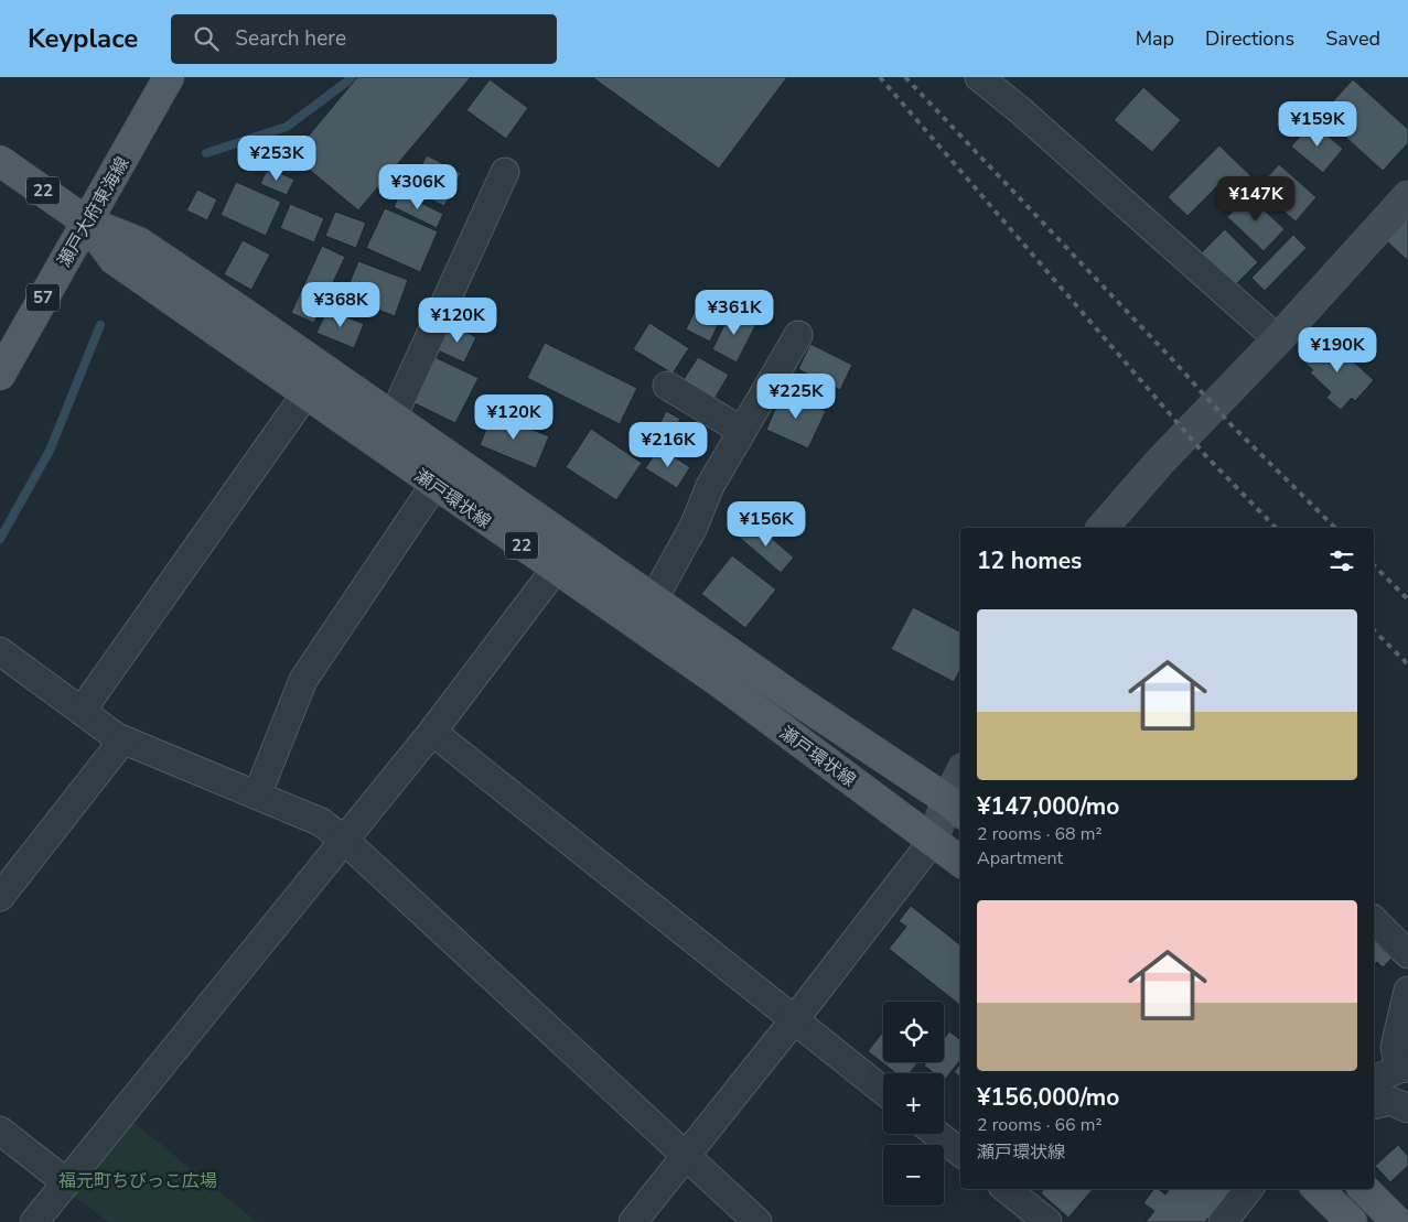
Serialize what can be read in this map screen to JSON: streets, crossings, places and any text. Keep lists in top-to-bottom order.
{
  "streets": {
    "main road": [
      "22",
      "瀬戸大府東海線",
      "57",
      "瀬戸環状線"
    ]
  },
  "crossings": [
    ["瀬戸大府東海線", "瀬戸環状線"]
  ],
  "parks": ["福元町ちびっこ広場"],
  "page": {
    "header": "Keyplace",
    "search": "Search here",
    "nav": ["Map", "Directions", "Saved"],
    "price": [
      "¥159K",
      "¥253K",
      "¥306K",
      "¥147K",
      "¥368K",
      "¥361K",
      "¥120K",
      "¥190K",
      "¥225K",
      "¥120K",
      "¥216K",
      "¥156K"
    ],
    "heading": "12 homes",
    "list": [
      {
        "name": "¥147,000/mo",
        "note": "2 rooms · 68 m² · Apartment"
      },
      {
        "name": "¥156,000/mo",
        "note": "2 rooms · 66 m² · 瀬戸環状線"
      }
    ],
    "map_buttons": ["+", "−"]
  }
}
